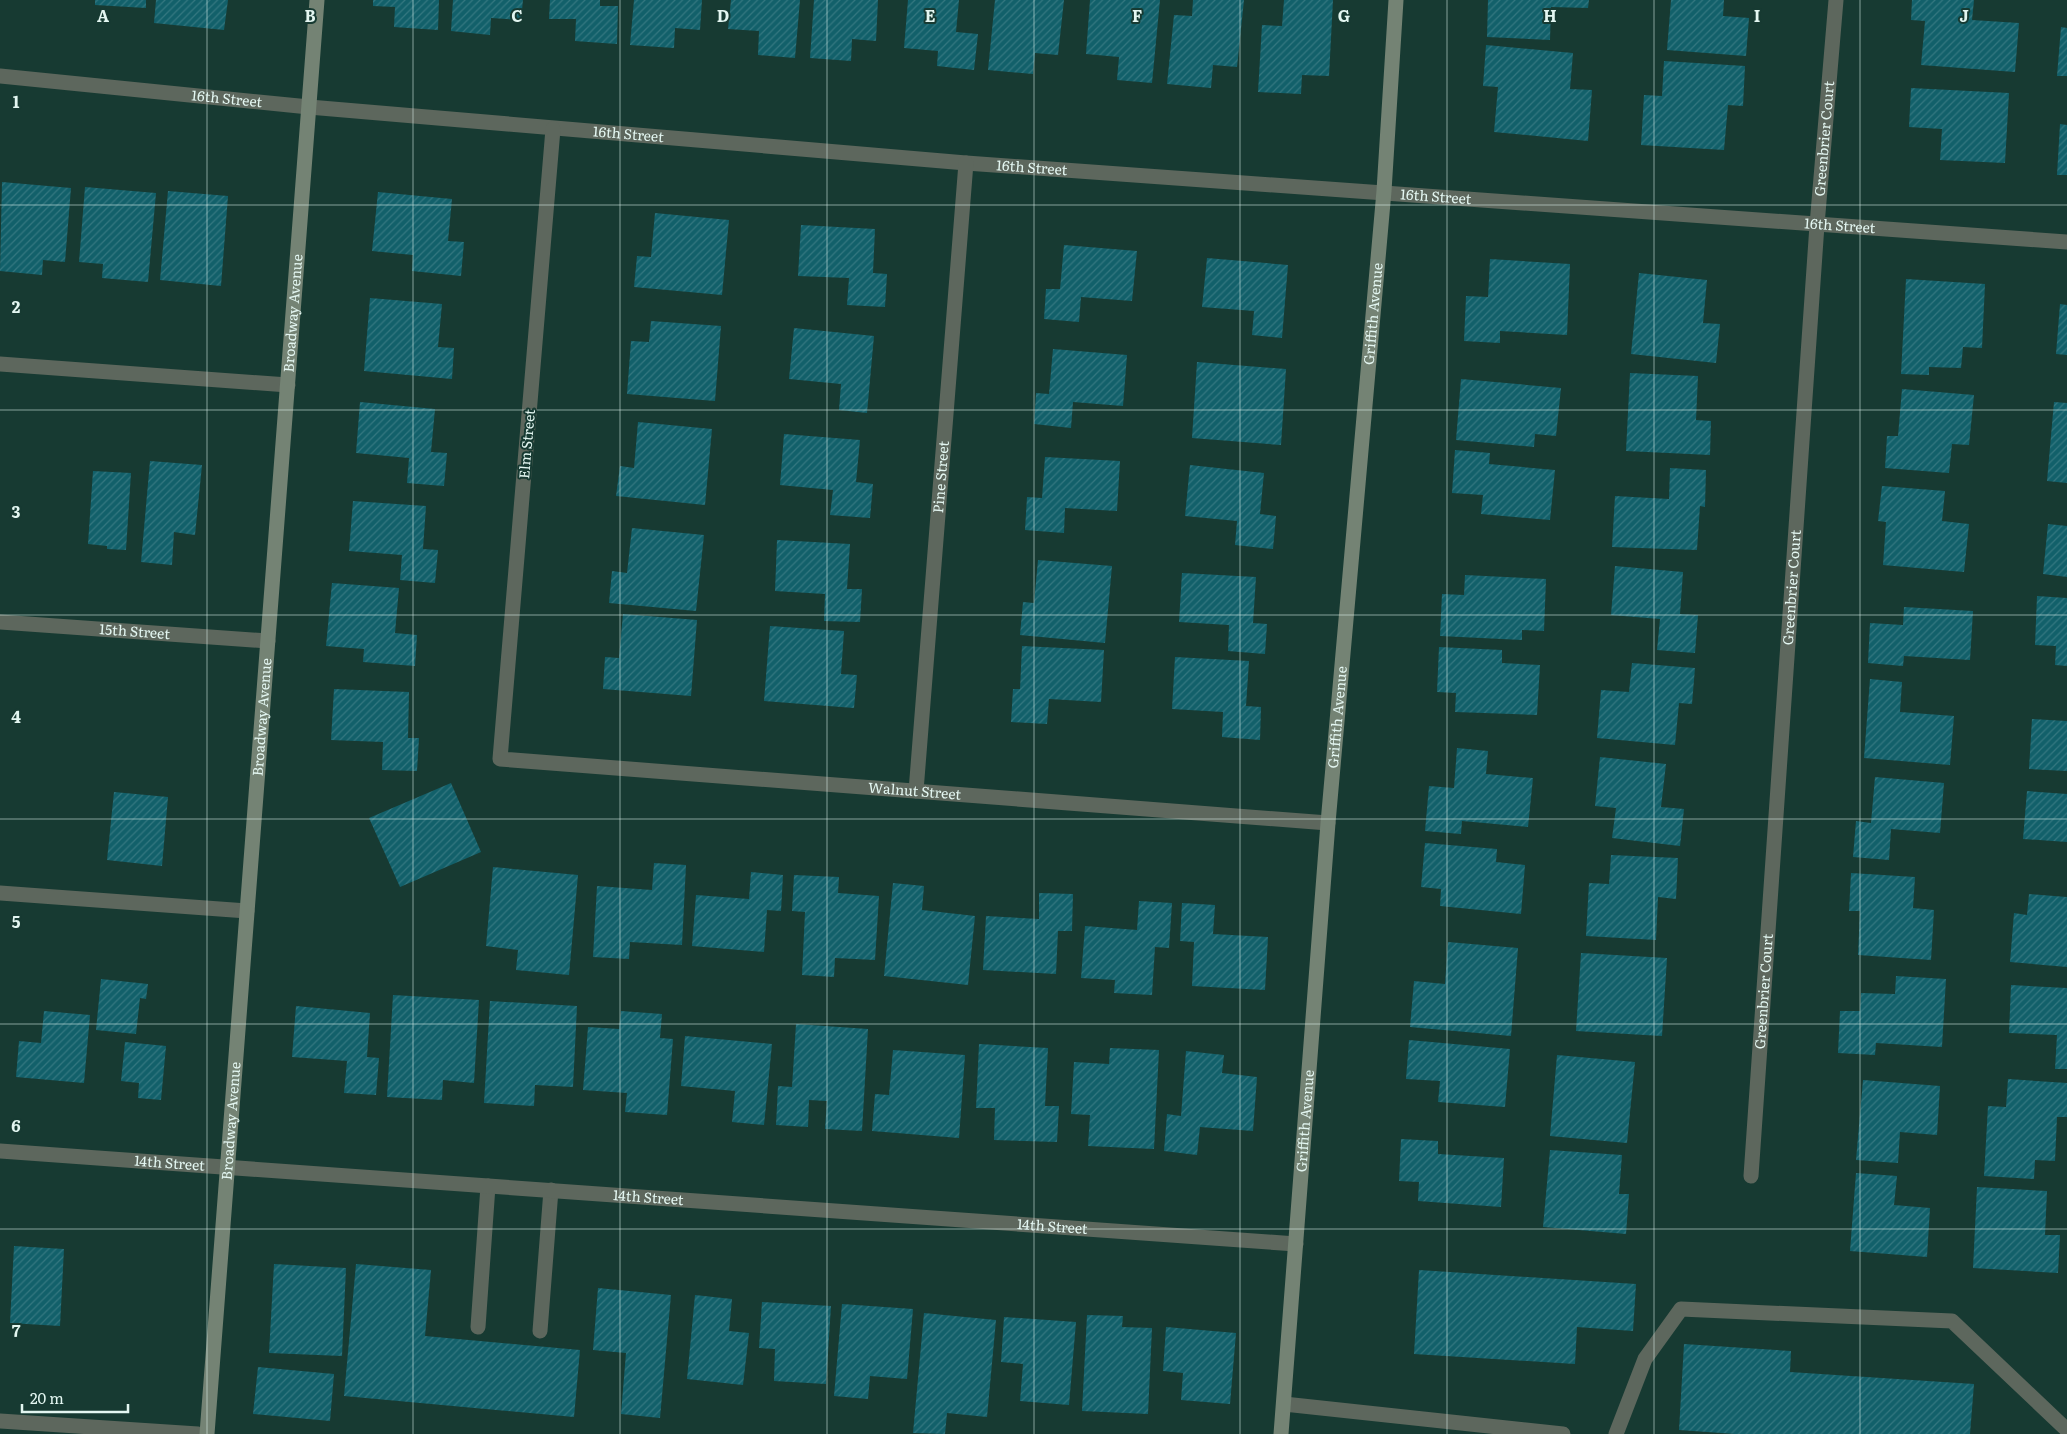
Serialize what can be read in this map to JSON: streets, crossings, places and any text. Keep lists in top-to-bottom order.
{
  "streets": {
    "street": [
      "16th Street",
      "Greenbrier Court",
      "Broadway Avenue",
      "Griffith Avenue",
      "Elm Street",
      "Pine Street",
      "15th Street",
      "Walnut Street",
      "14th Street"
    ]
  },
  "crossings": [
    ["16th Street", "Greenbrier Court"],
    ["16th Street", "Broadway Avenue"],
    ["16th Street", "Griffith Avenue"],
    ["16th Street", "Elm Street"],
    ["16th Street", "Pine Street"],
    ["Broadway Avenue", "15th Street"],
    ["Broadway Avenue", "14th Street"],
    ["Griffith Avenue", "Walnut Street"],
    ["Griffith Avenue", "14th Street"],
    ["Elm Street", "Walnut Street"],
    ["Pine Street", "Walnut Street"]
  ],
  "scale_bar": "20 m",
  "grid": {
    "columns": [
      "A",
      "B",
      "C",
      "D",
      "E",
      "F",
      "G",
      "H",
      "I",
      "J"
    ],
    "rows": [
      "1",
      "2",
      "3",
      "4",
      "5",
      "6",
      "7"
    ]
  }
}
